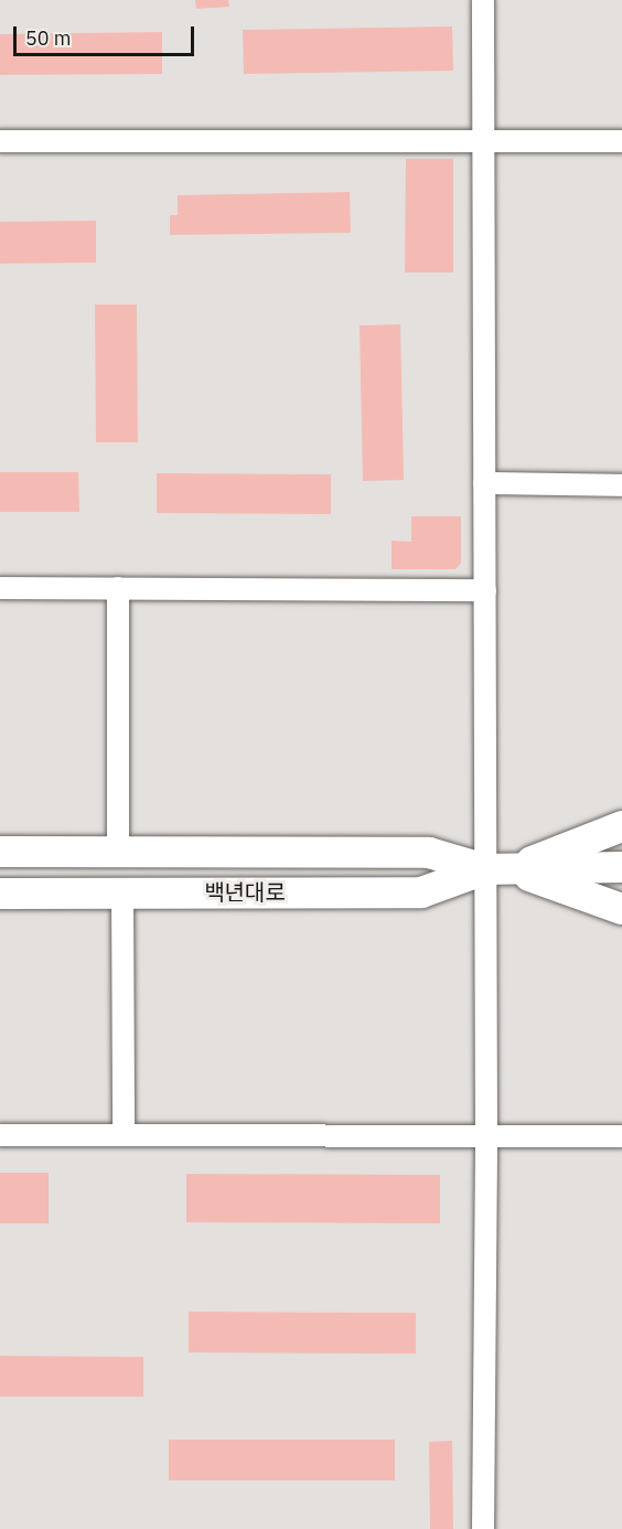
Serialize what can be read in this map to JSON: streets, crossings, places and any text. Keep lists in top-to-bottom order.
{
  "streets": {
    "street": ["백년대로"]
  },
  "scale_bar": "50 m"
}
